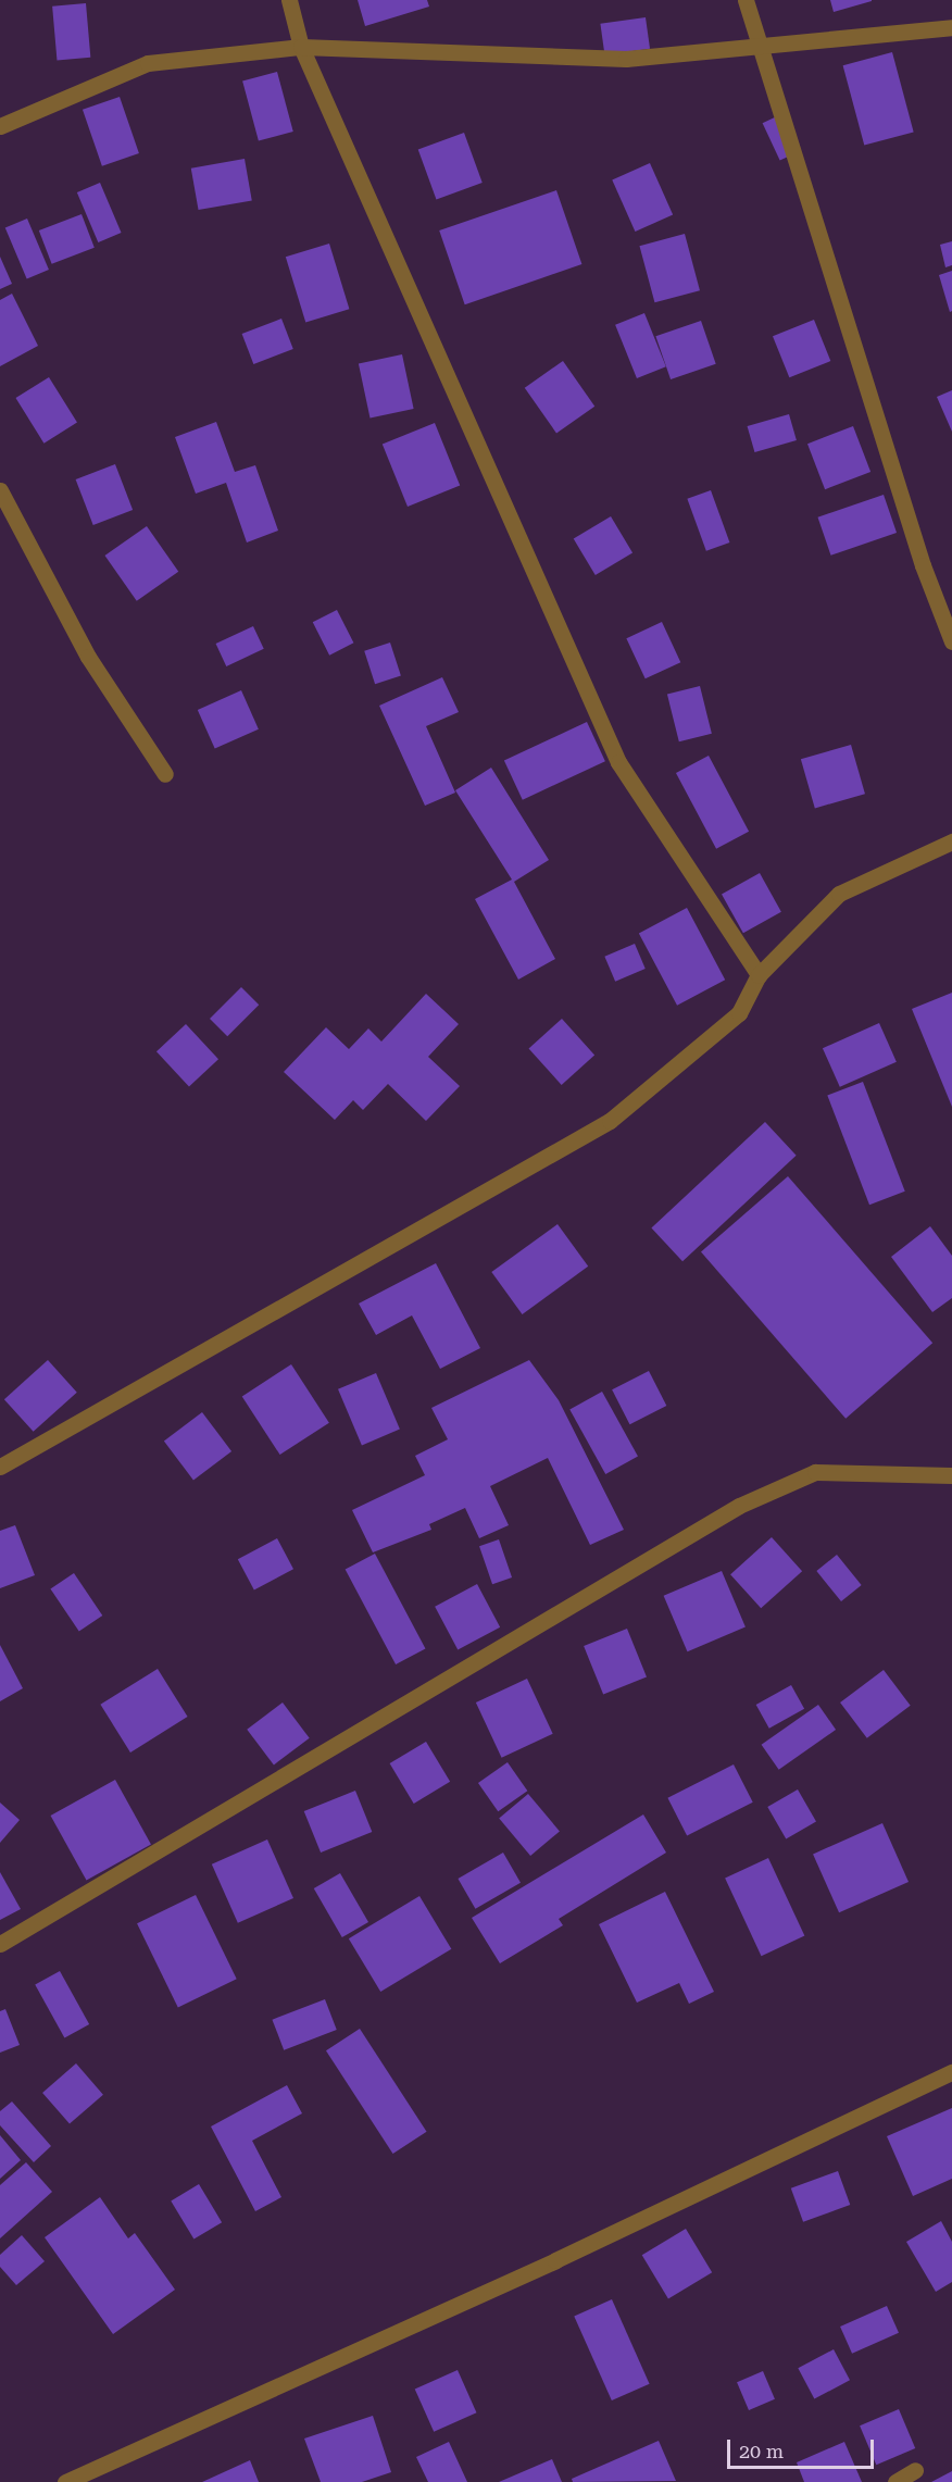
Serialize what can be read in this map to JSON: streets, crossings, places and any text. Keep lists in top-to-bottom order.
{
  "scale_bar": "20 m"
}
